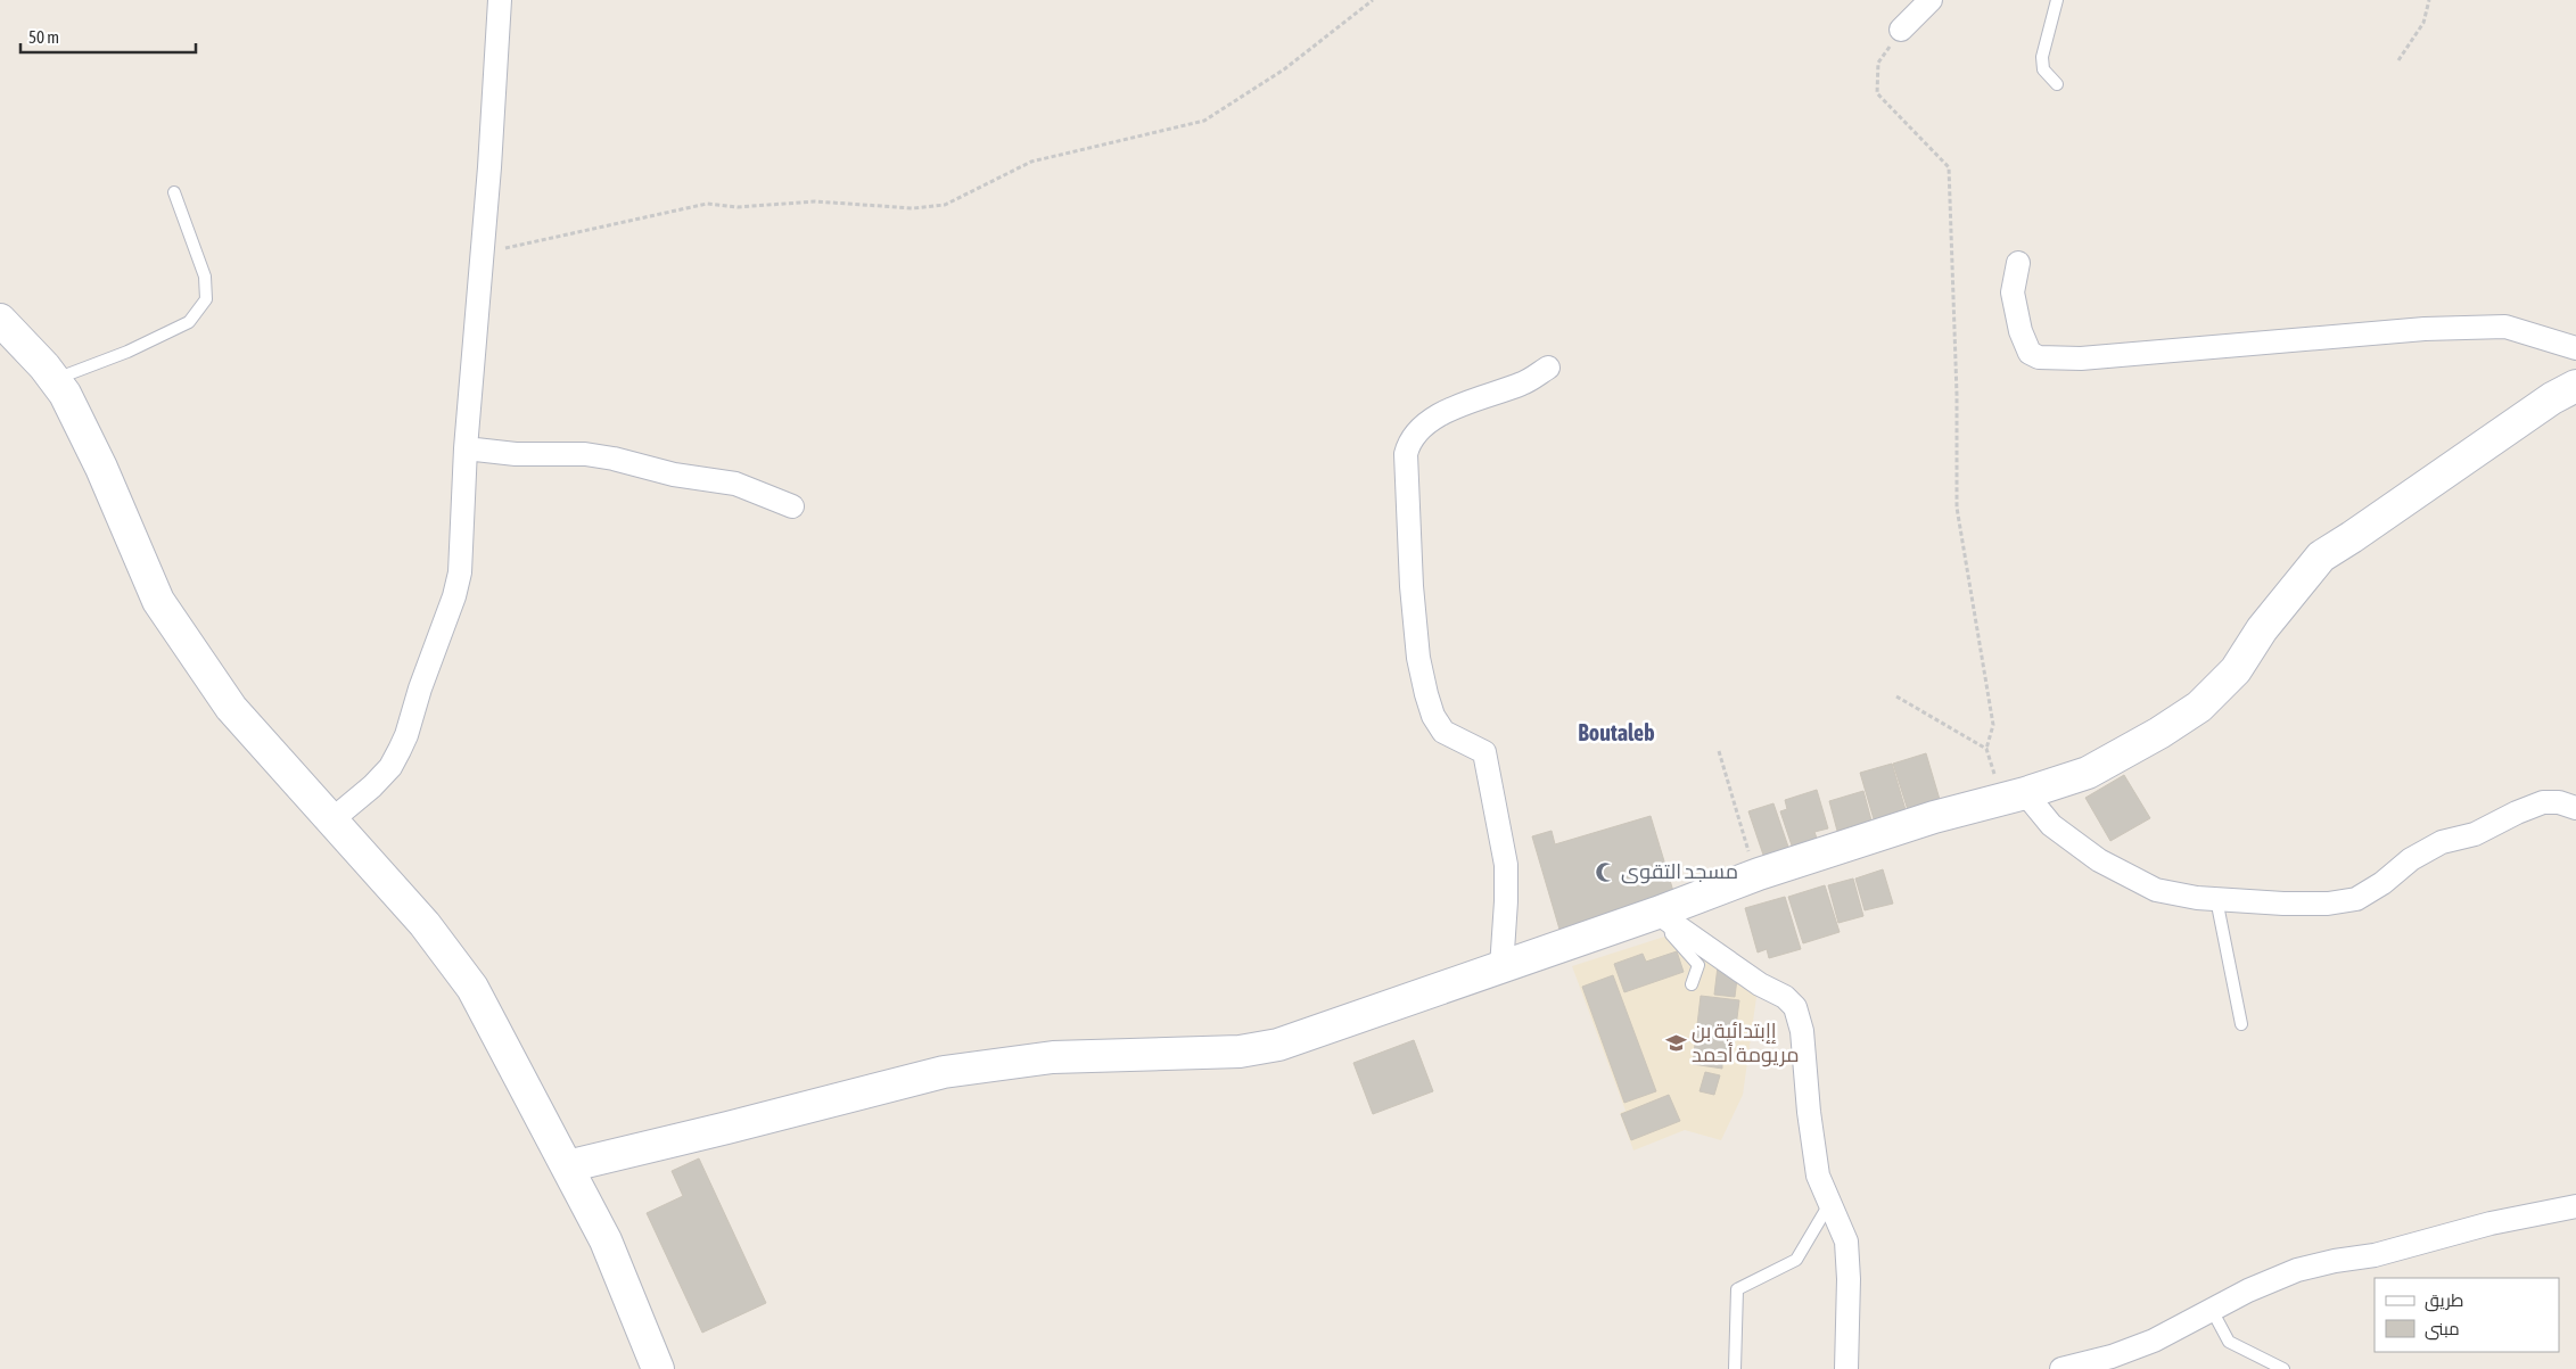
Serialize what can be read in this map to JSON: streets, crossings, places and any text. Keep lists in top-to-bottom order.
{
  "districts": ["Boutaleb"],
  "places": {
    "mosque": ["مسجد التقوى"],
    "school or university": ["إإبتدائية بن مريومة أحمد"]
  },
  "legend": ["طريق", "مبنى"],
  "scale_bar": "50 m"
}
